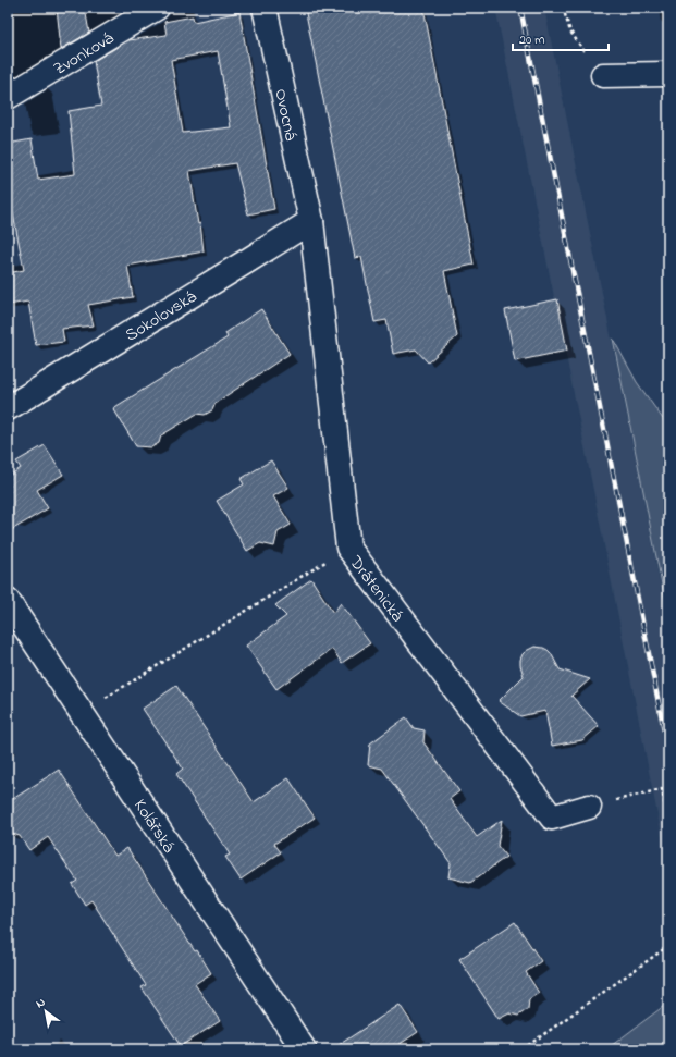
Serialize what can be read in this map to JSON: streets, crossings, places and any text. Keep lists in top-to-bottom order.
{
  "streets": {
    "street": [
      "Zvonková",
      "Ovocná",
      "Sokolovská",
      "Drátenická",
      "Kolářská"
    ]
  },
  "crossings": [
    ["Ovocná", "Sokolovská"],
    ["Ovocná", "Drátenická"],
    ["Sokolovská", "Drátenická"]
  ],
  "scale_bar": "20 m",
  "north": "top left"
}
